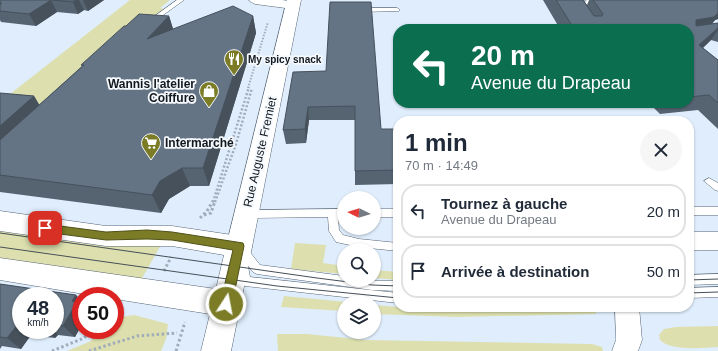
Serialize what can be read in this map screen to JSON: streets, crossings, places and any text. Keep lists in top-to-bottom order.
{
  "streets": {
    "main road": ["Rue Auguste Fremiet"]
  },
  "places": {
    "restaurant": ["My spicy snack"],
    "shop": ["Wannis l'atelier Coiffure"],
    "supermarket": ["Intermarché"]
  },
  "north": "left",
  "page": {
    "turn": ["20 m", "Avenue du Drapeau"],
    "heading": ["1 min", "70 m · 14:49"],
    "list": [
      {
        "name": "Tournez à gauche",
        "note": "Avenue du Drapeau",
        "value": "20 m"
      },
      {
        "name": "Arrivée à destination",
        "value": "50 m"
      }
    ],
    "speed": "48 km/h",
    "limit": "50"
  }
}
